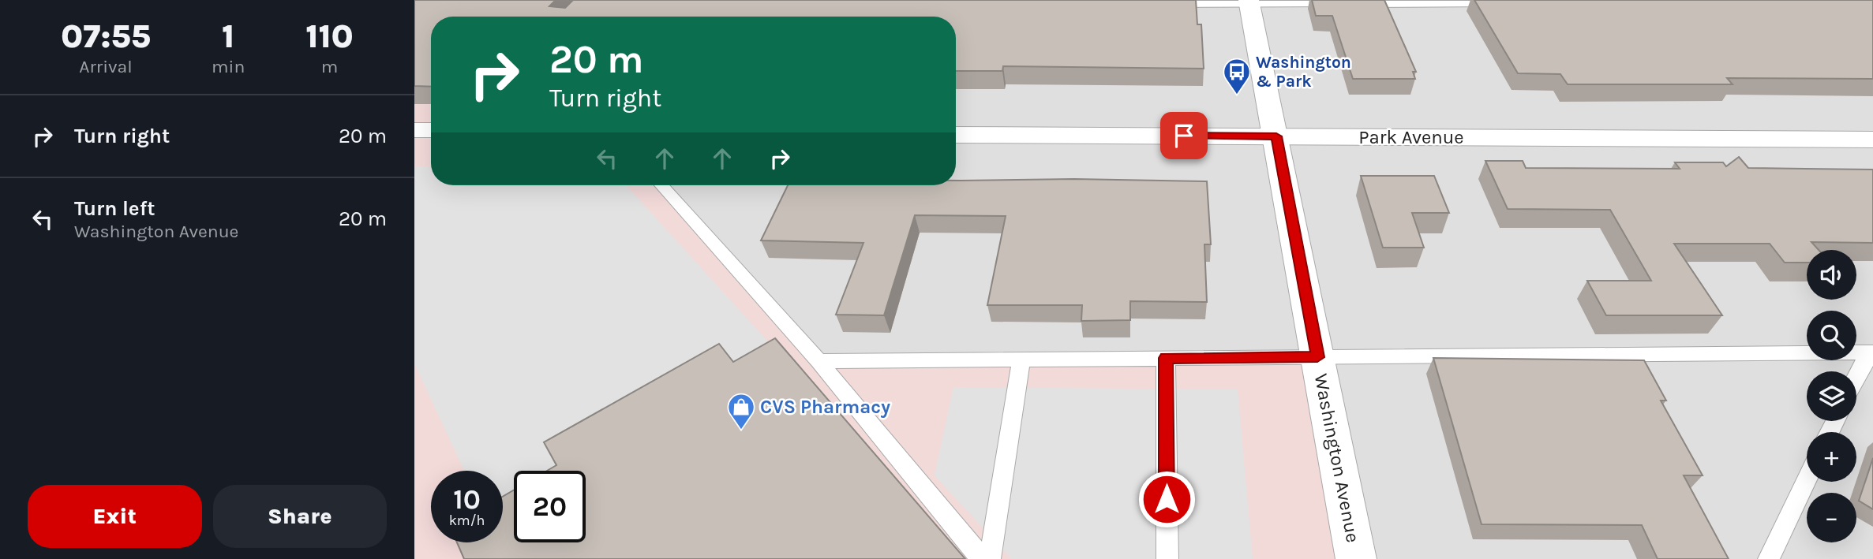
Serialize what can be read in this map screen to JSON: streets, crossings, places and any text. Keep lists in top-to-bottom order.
{
  "streets": {
    "street": ["Park Avenue", "Washington Avenue"]
  },
  "crossings": [
    ["Park Avenue", "Washington Avenue"]
  ],
  "places": {
    "bus stop": ["Washington & Park"],
    "shop": ["CVS Pharmacy"]
  },
  "page": {
    "eta": [
      "07:55",
      "Arrival",
      "1",
      "min",
      "110",
      "m"
    ],
    "turn": ["20 m", "Turn right"],
    "list": [
      {
        "name": "Turn right",
        "value": "20 m"
      },
      {
        "name": "Turn left",
        "note": "Washington Avenue",
        "value": "20 m"
      }
    ],
    "map_buttons": ["+", "−"],
    "speed": "10 km/h",
    "limit": "20",
    "buttons": ["Exit", "Share"]
  }
}
